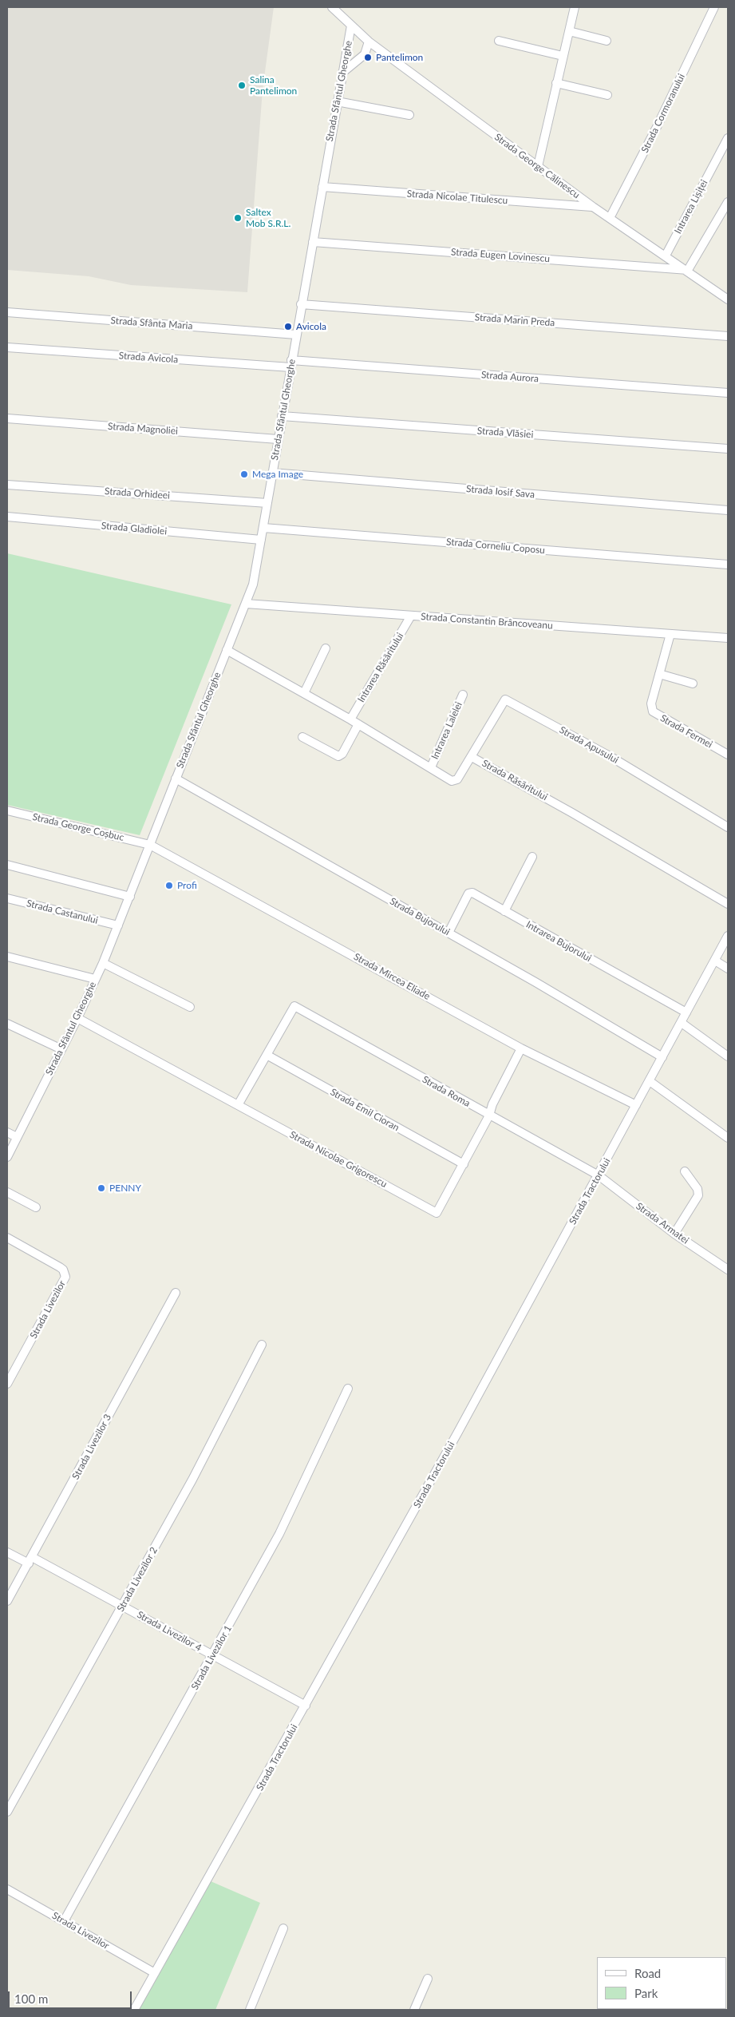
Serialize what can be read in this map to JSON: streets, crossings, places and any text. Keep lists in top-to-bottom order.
{
  "streets": {
    "street": [
      "Strada Sfântul Gheorghe",
      "Strada Cormoranului",
      "Strada George Călinescu",
      "Strada Nicolae Titulescu",
      "Intrarea Lișiței",
      "Strada Eugen Lovinescu",
      "Strada Marin Preda",
      "Strada Sfânta Maria",
      "Strada Avicola",
      "Strada Aurora",
      "Strada Magnoliei",
      "Strada Vlăsiei",
      "Strada Iosif Sava",
      "Strada Orhideei",
      "Strada Gladiolei",
      "Strada Corneliu Coposu",
      "Strada Constantin Brâncoveanu",
      "Intrarea Răsăritului",
      "Intrarea Lalelei",
      "Strada Fermei",
      "Strada Apusului",
      "Strada Răsăritului",
      "Strada George Coșbuc",
      "Strada Castanului",
      "Strada Bujorului",
      "Intrarea Bujorului",
      "Strada Mircea Eliade",
      "Strada Roma",
      "Strada Emil Cioran",
      "Strada Nicolae Grigorescu",
      "Strada Tractorului",
      "Strada Armatei",
      "Strada Livezilor",
      "Strada Livezilor 3",
      "Strada Livezilor 2",
      "Strada Livezilor 4",
      "Strada Livezilor 1"
    ]
  },
  "crossings": [
    ["Strada Sfântul Gheorghe", "Strada George Călinescu"],
    ["Strada Sfântul Gheorghe", "Strada Nicolae Titulescu"],
    ["Strada Sfântul Gheorghe", "Strada Eugen Lovinescu"],
    ["Strada Sfântul Gheorghe", "Strada Marin Preda"],
    ["Strada Sfântul Gheorghe", "Strada Sfânta Maria"],
    ["Strada Sfântul Gheorghe", "Strada Avicola"],
    ["Strada Sfântul Gheorghe", "Strada Aurora"],
    ["Strada Sfântul Gheorghe", "Strada Magnoliei"],
    ["Strada Sfântul Gheorghe", "Strada Vlăsiei"],
    ["Strada Sfântul Gheorghe", "Strada Iosif Sava"],
    ["Strada Sfântul Gheorghe", "Strada Orhideei"],
    ["Strada Sfântul Gheorghe", "Strada Gladiolei"],
    ["Strada Sfântul Gheorghe", "Strada Corneliu Coposu"],
    ["Strada Sfântul Gheorghe", "Strada Constantin Brâncoveanu"],
    ["Strada Sfântul Gheorghe", "Strada Răsăritului"],
    ["Strada Sfântul Gheorghe", "Strada George Coșbuc"],
    ["Strada Sfântul Gheorghe", "Strada Castanului"],
    ["Strada Sfântul Gheorghe", "Strada Bujorului"],
    ["Strada Sfântul Gheorghe", "Strada Mircea Eliade"],
    ["Strada Sfântul Gheorghe", "Strada Nicolae Grigorescu"],
    ["Strada Cormoranului", "Strada George Călinescu"],
    ["Strada George Călinescu", "Strada Nicolae Titulescu"],
    ["Strada George Călinescu", "Intrarea Lișiței"],
    ["Strada George Călinescu", "Strada Eugen Lovinescu"],
    ["Strada Avicola", "Strada Aurora"],
    ["Strada Constantin Brâncoveanu", "Intrarea Răsăritului"],
    ["Strada Constantin Brâncoveanu", "Strada Fermei"],
    ["Intrarea Răsăritului", "Strada Răsăritului"],
    ["Intrarea Lalelei", "Strada Răsăritului"],
    ["Strada Apusului", "Strada Răsăritului"],
    ["Strada George Coșbuc", "Strada Mircea Eliade"],
    ["Strada Bujorului", "Intrarea Bujorului"],
    ["Strada Bujorului", "Strada Tractorului"],
    ["Intrarea Bujorului", "Strada Tractorului"],
    ["Strada Mircea Eliade", "Strada Nicolae Grigorescu"],
    ["Strada Mircea Eliade", "Strada Tractorului"],
    ["Strada Roma", "Strada Emil Cioran"],
    ["Strada Roma", "Strada Nicolae Grigorescu"],
    ["Strada Roma", "Strada Tractorului"],
    ["Strada Roma", "Strada Armatei"],
    ["Strada Emil Cioran", "Strada Nicolae Grigorescu"],
    ["Strada Tractorului", "Strada Armatei"],
    ["Strada Tractorului", "Strada Livezilor"],
    ["Strada Tractorului", "Strada Livezilor 4"],
    ["Strada Livezilor", "Strada Livezilor 1"],
    ["Strada Livezilor 3", "Strada Livezilor 4"],
    ["Strada Livezilor 2", "Strada Livezilor 4"],
    ["Strada Livezilor 4", "Strada Livezilor 1"]
  ],
  "places": [
    "Pantelimon",
    "Salina Pantelimon",
    "Saltex Mob S.R.L.",
    "Avicola",
    "Mega Image",
    "Profi",
    "PENNY"
  ],
  "legend": ["Road", "Park"],
  "scale_bar": "100 m"
}
